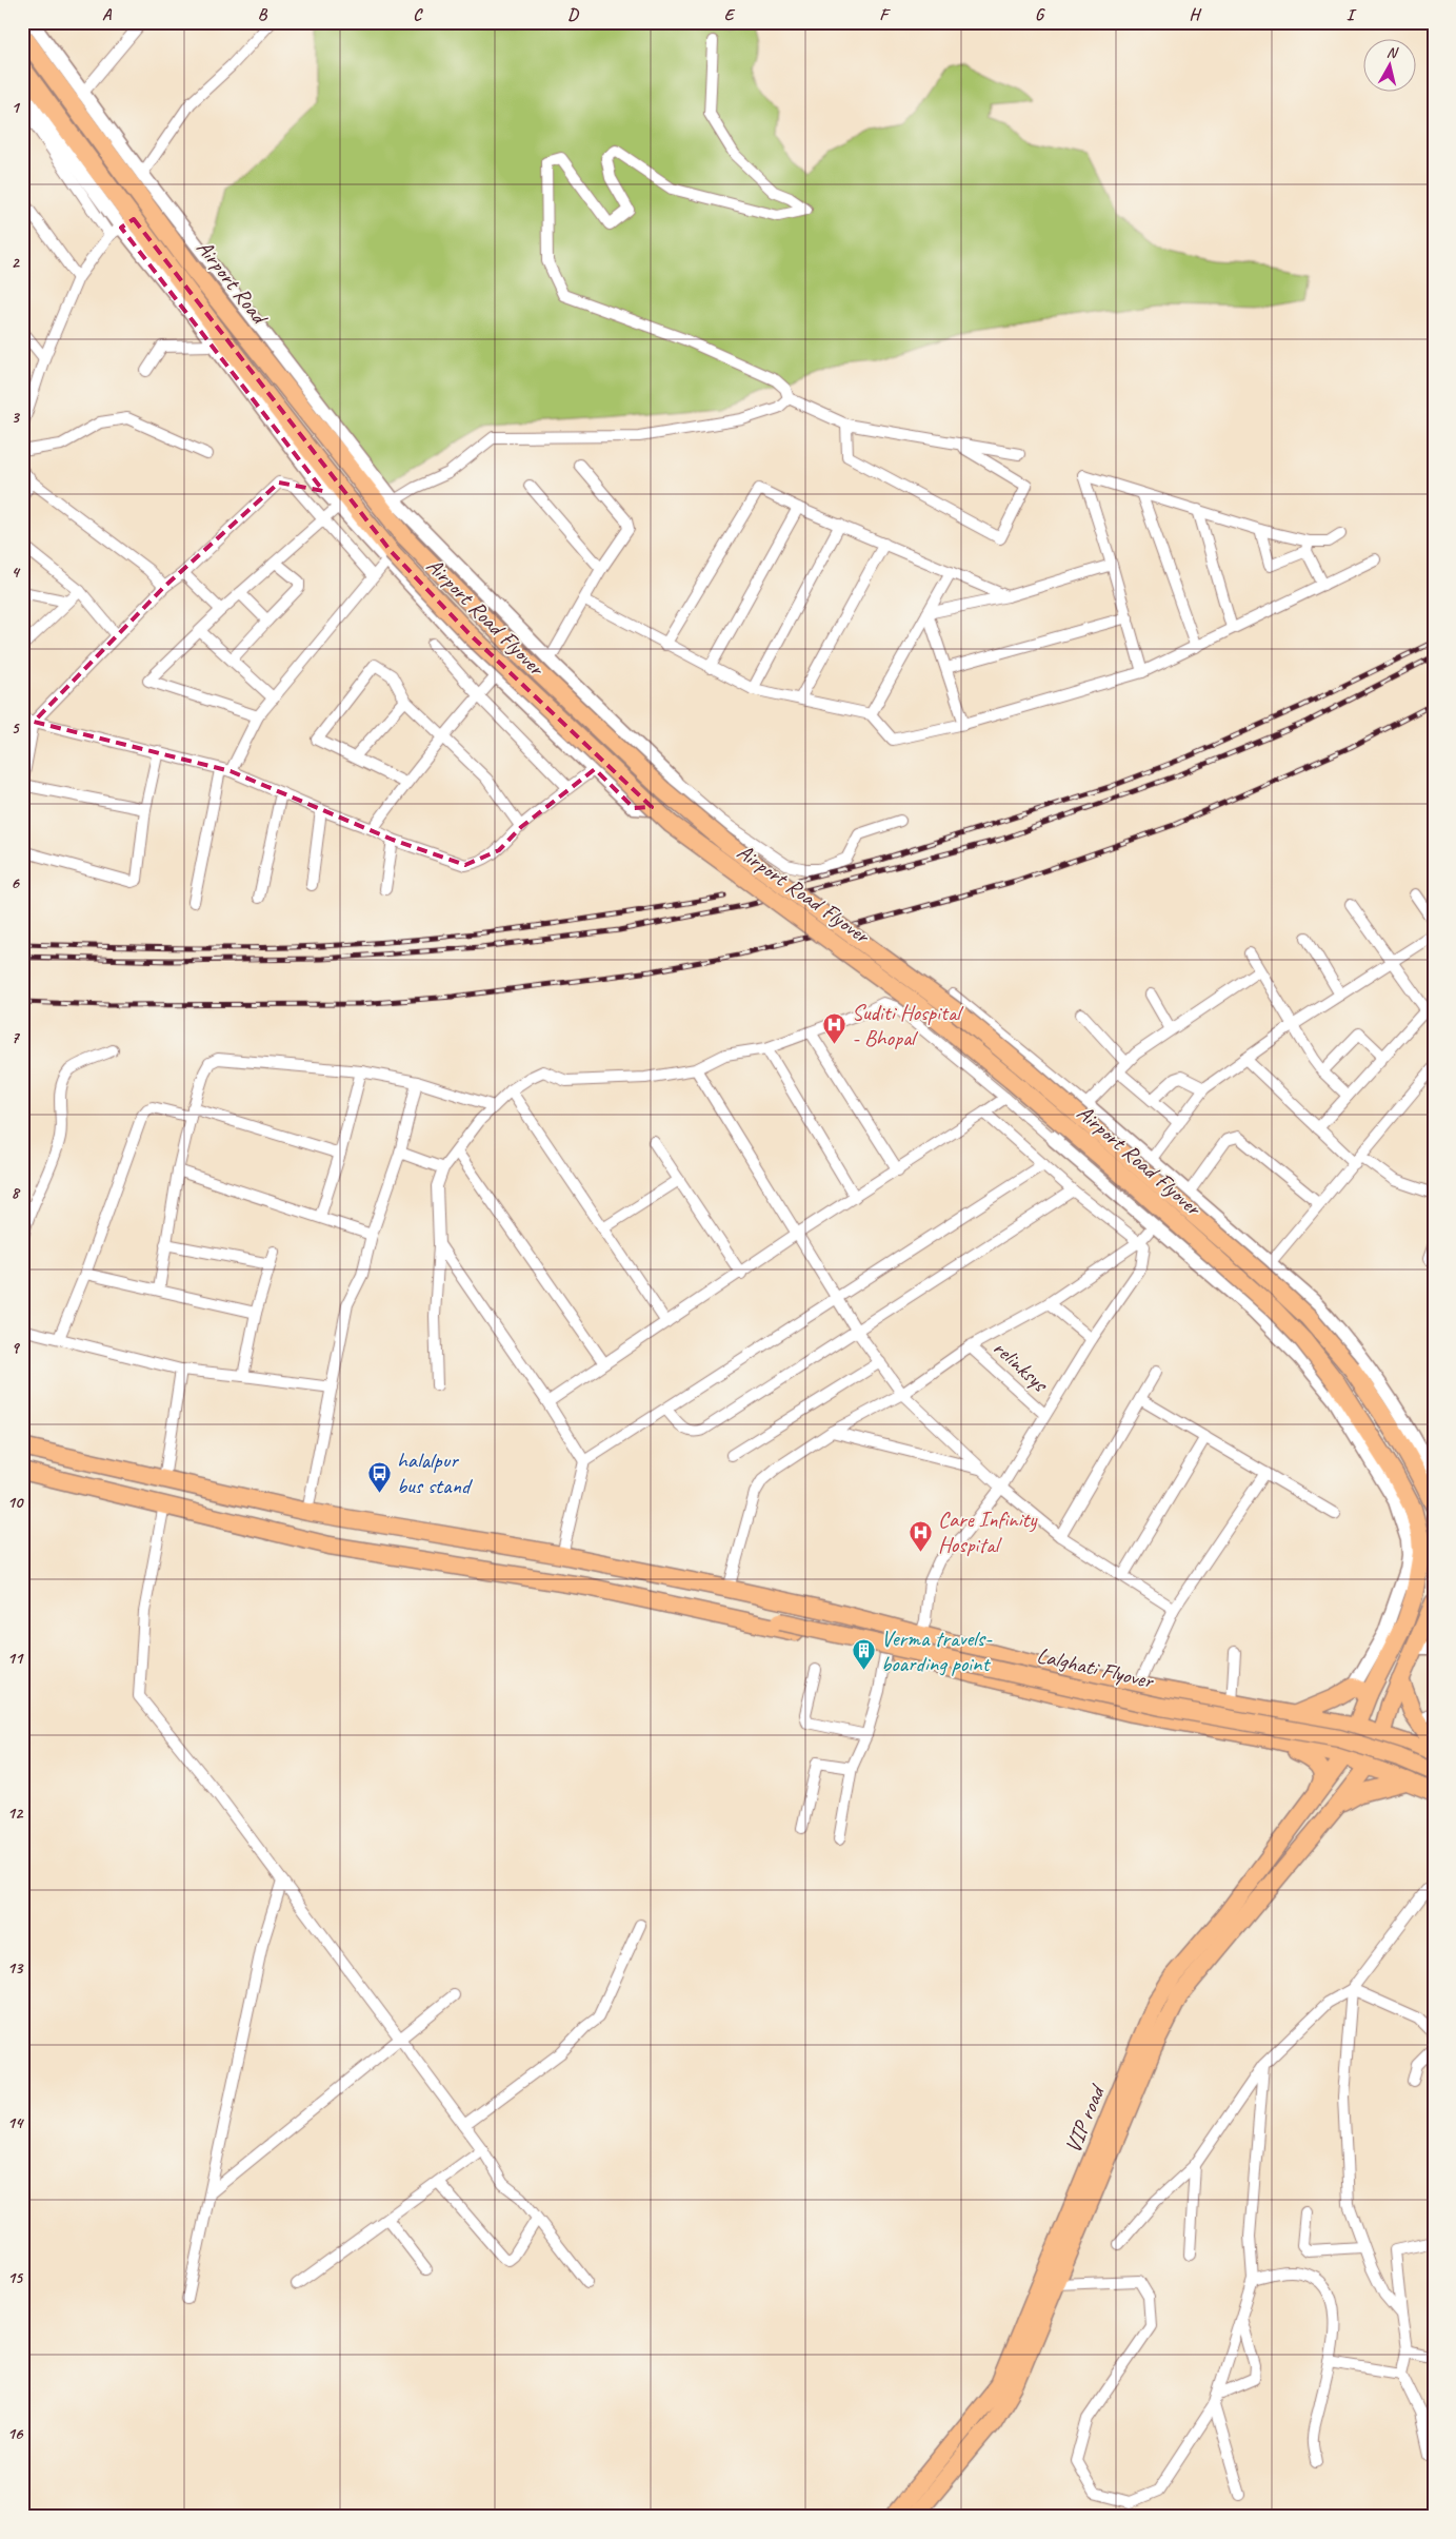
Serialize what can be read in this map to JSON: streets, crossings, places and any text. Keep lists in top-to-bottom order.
{
  "streets": {
    "main road": [
      "Airport Road",
      "Airport Road Flyover",
      "Lalghati Flyover",
      "VIP road"
    ],
    "street": ["relinksys"]
  },
  "crossings": [
    ["Airport Road", "Airport Road Flyover"],
    ["Airport Road Flyover", "VIP road"]
  ],
  "places": {
    "hospital": ["Suditi Hospital - Bhopal", "Care Infinity Hospital"],
    "bus stop": ["halalpur bus stand"],
    "building": ["Verma travels- boarding point"]
  },
  "north": "top",
  "grid": {
    "columns": [
      "A",
      "B",
      "C",
      "D",
      "E",
      "F",
      "G",
      "H",
      "I"
    ],
    "rows": [
      "1",
      "2",
      "3",
      "4",
      "5",
      "6",
      "7",
      "8",
      "9",
      "10",
      "11",
      "12",
      "13",
      "14",
      "15",
      "16"
    ]
  }
}
